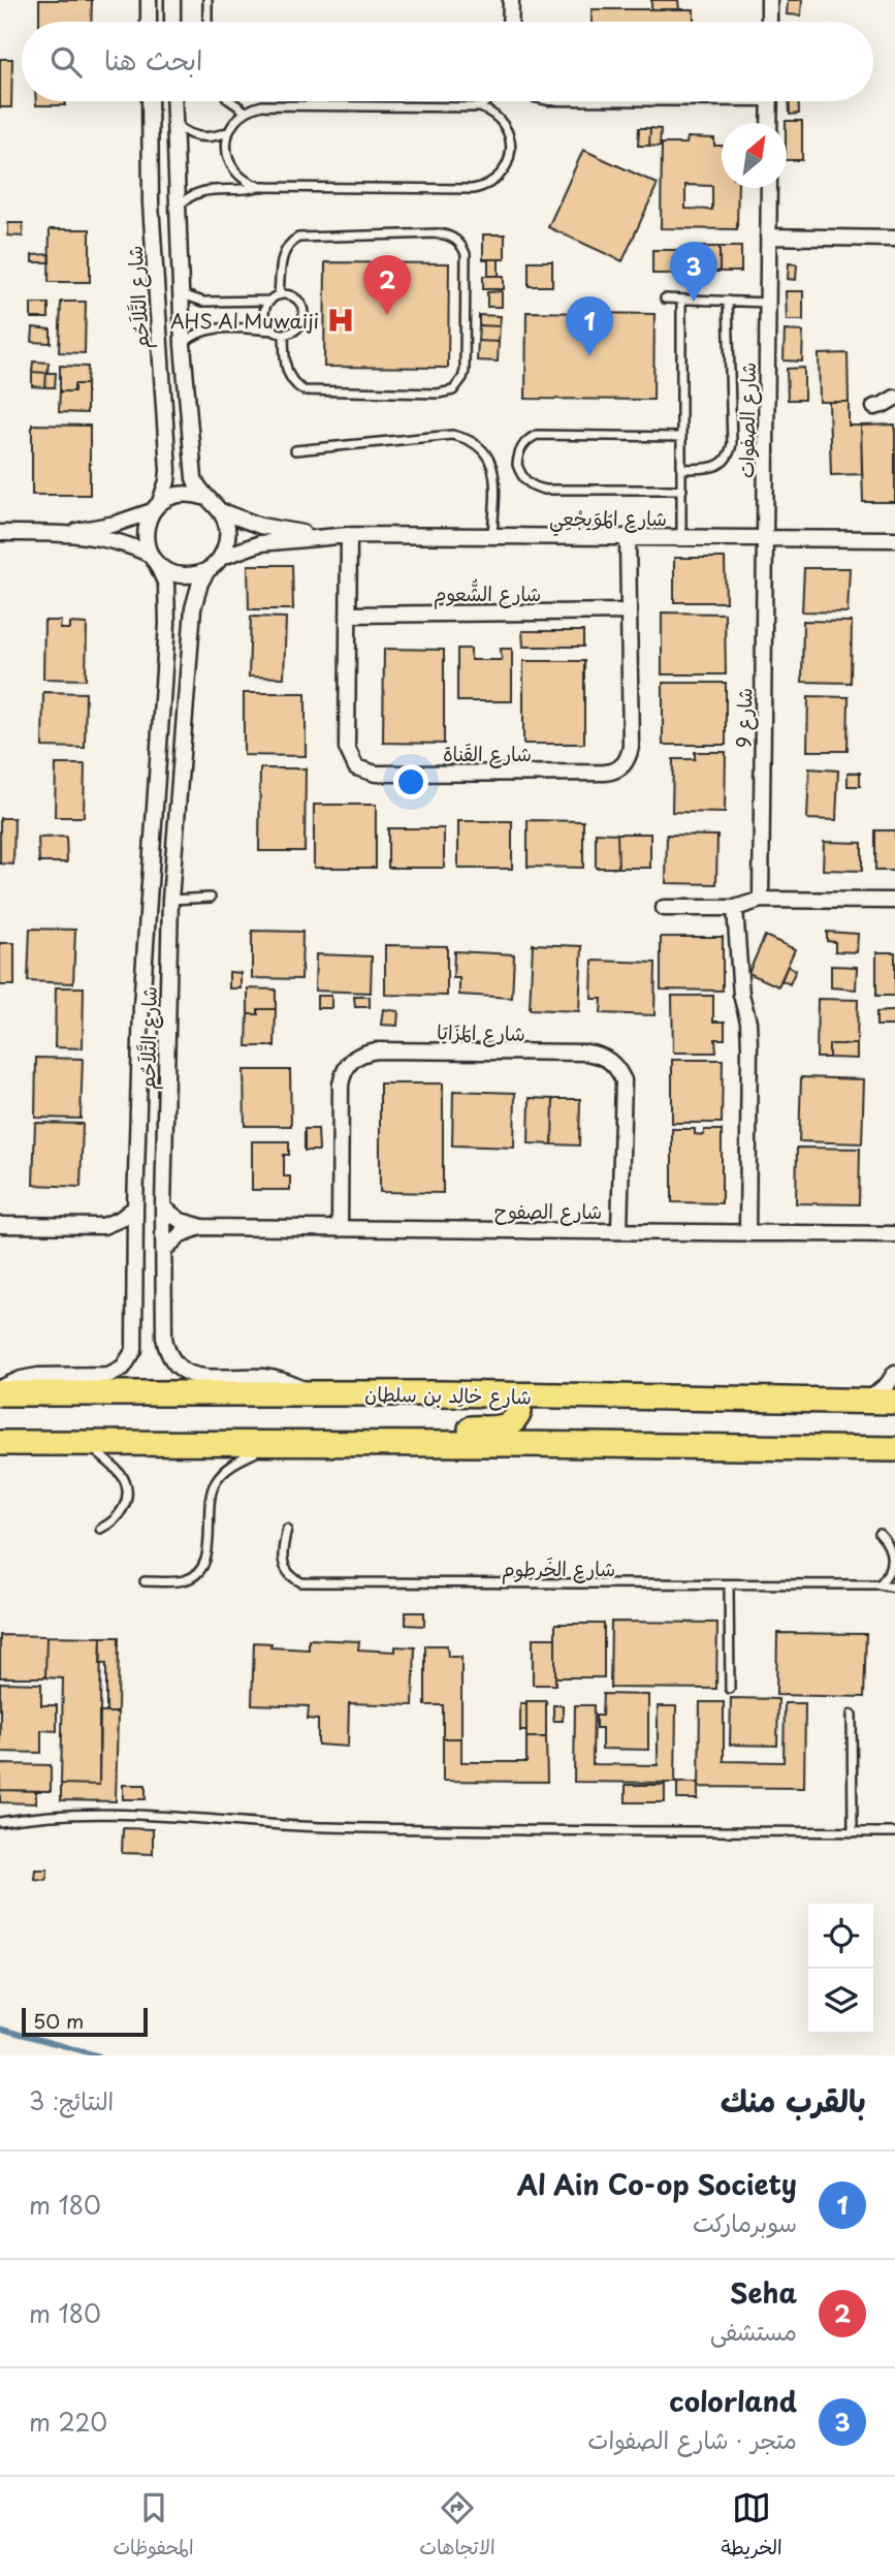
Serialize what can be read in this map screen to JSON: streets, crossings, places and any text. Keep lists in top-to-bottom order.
{
  "streets": {
    "main road": ["شارع خالِد بن سلطان"],
    "street": [
      "شارع التَّلاَحُم",
      "شارع الصفوات",
      "شارع المُوَيجْعِي",
      "شارع الشُّعوم",
      "شارع 9",
      "شارع القَناة",
      "شارع المَزَايَا",
      "شارع الصفوح"
    ],
    "lane": ["شارع الخَرطوم"]
  },
  "crossings": [
    ["شارع التَّلاَحُم", "شارع المُوَيجْعِي"],
    ["شارع التَّلاَحُم", "شارع الصفوح"],
    ["شارع التَّلاَحُم", "شارع خالِد بن سلطان"],
    ["شارع الصفوات", "شارع المُوَيجْعِي"],
    ["شارع الصفوات", "شارع 9"],
    ["شارع المُوَيجْعِي", "شارع 9"],
    ["شارع المُوَيجْعِي", "شارع القَناة"],
    ["شارع الشُّعوم", "شارع القَناة"],
    ["شارع المَزَايَا", "شارع الصفوح"]
  ],
  "places": {
    "hospital": ["AHS Al Muwaiji"]
  },
  "scale_bar": "50 m",
  "north": "top right",
  "page": {
    "search": "ابحث هنا",
    "pins": ["3", "2", "1"],
    "scale": "50 m",
    "heading": ["بالقرب منك", "النتائج: 3"],
    "list": [
      {
        "mark": "1",
        "name": "Al Ain Co-op Society",
        "note": "سوبرماركت",
        "value": "180 m"
      },
      {
        "mark": "2",
        "name": "Seha",
        "note": "مستشفى",
        "value": "180 m"
      },
      {
        "mark": "3",
        "name": "colorland",
        "note": "متجر · شارع الصفوات",
        "value": "220 m"
      }
    ],
    "nav": ["الخريطة", "الاتجاهات", "المحفوظات"]
  }
}
